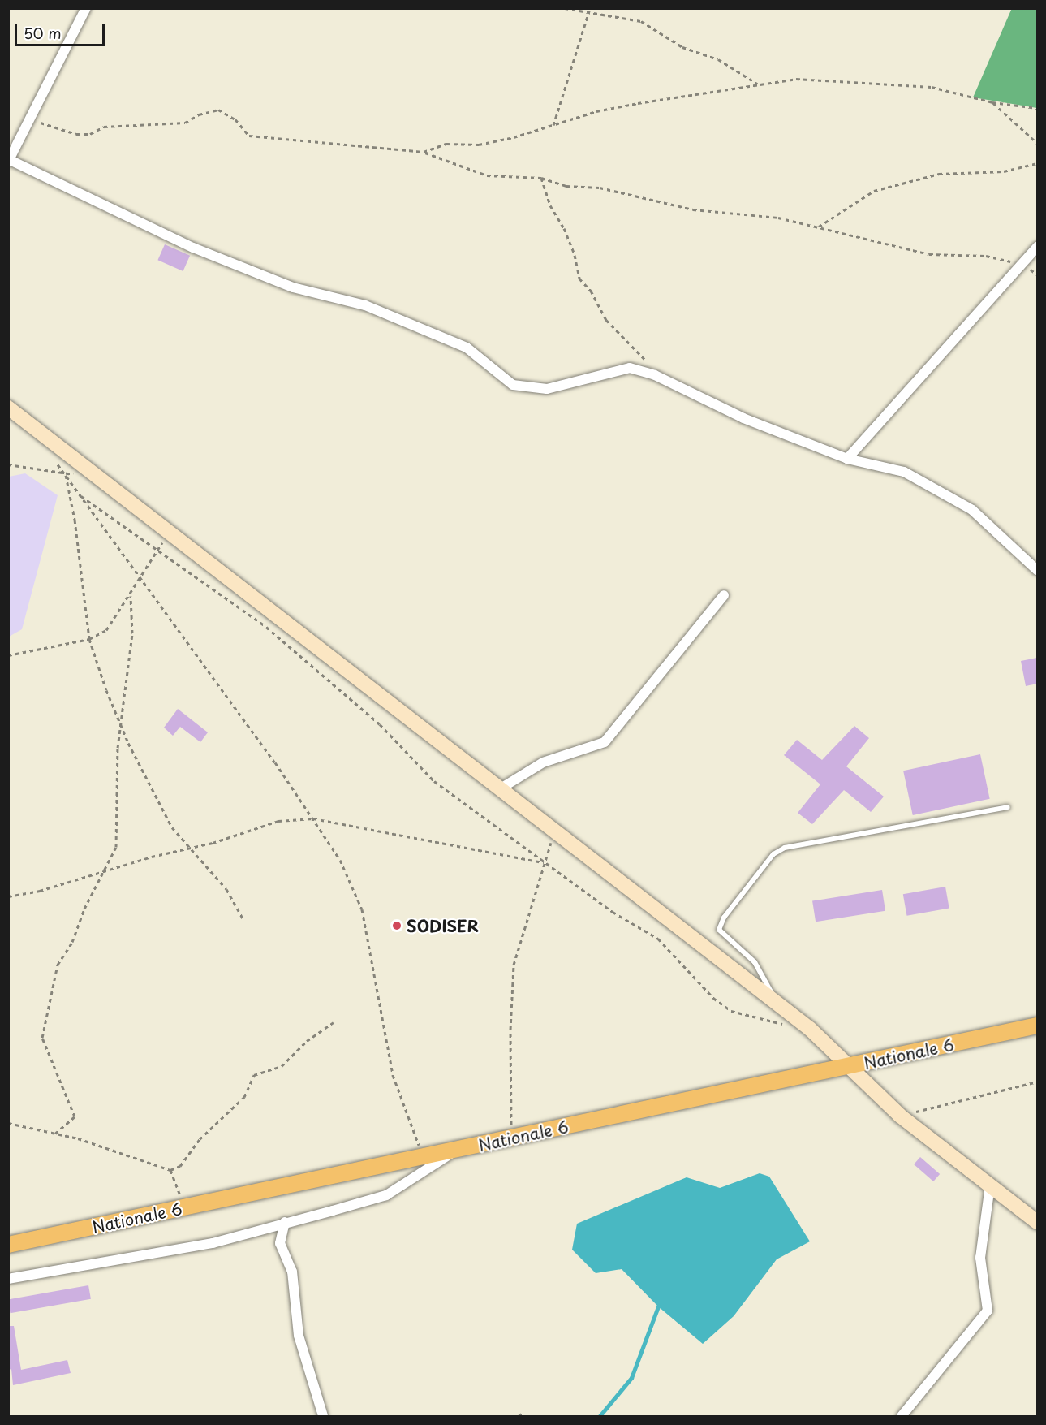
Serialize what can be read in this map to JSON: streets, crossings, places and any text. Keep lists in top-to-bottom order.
{
  "streets": {
    "main road": ["Nationale 6"]
  },
  "places": ["SODISER"],
  "scale_bar": "50 m"
}
